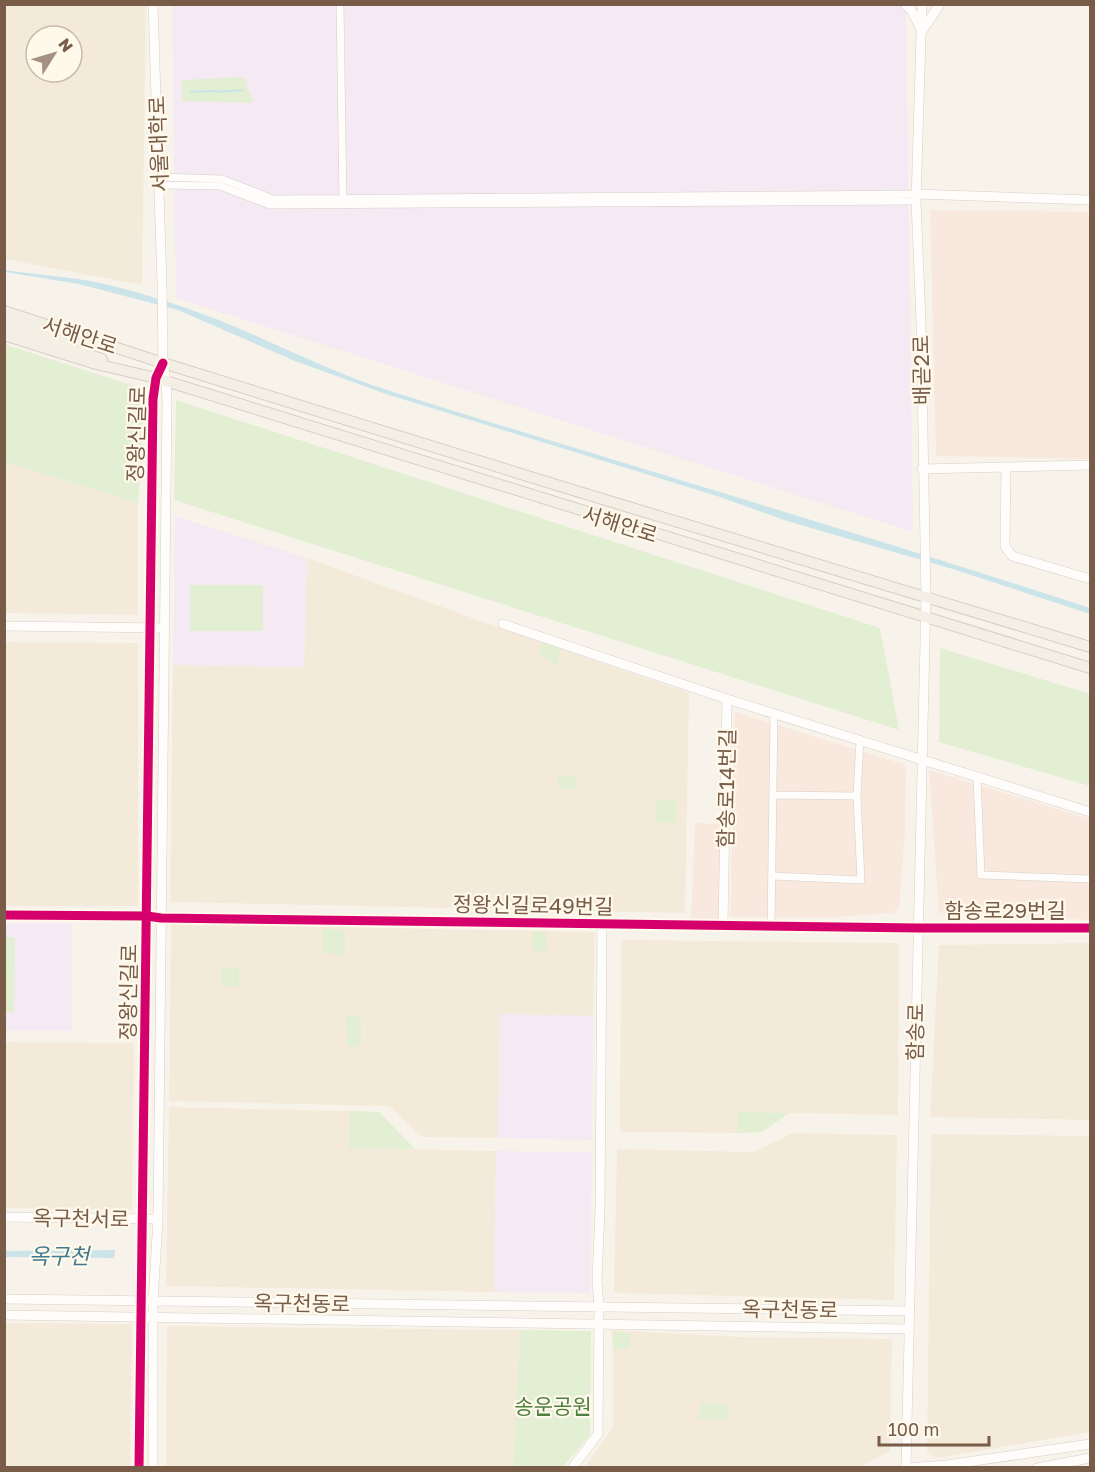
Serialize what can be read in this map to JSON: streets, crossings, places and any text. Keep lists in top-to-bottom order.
{
  "streets": {
    "main road": ["서해안로"],
    "street": [
      "서울대학로",
      "배곧2로",
      "정왕신길로",
      "함송로14번길",
      "정왕신길로49번길",
      "함송로29번길",
      "함송로",
      "옥구천서로",
      "옥구천동로"
    ]
  },
  "crossings": [
    ["서울대학로", "서해안로"],
    ["서울대학로", "정왕신길로"],
    ["서해안로", "배곧2로"],
    ["서해안로", "정왕신길로"],
    ["서해안로", "함송로"],
    ["배곧2로", "함송로"],
    ["정왕신길로", "정왕신길로49번길"],
    ["정왕신길로", "옥구천서로"],
    ["정왕신길로", "옥구천동로"],
    ["함송로14번길", "정왕신길로49번길"],
    ["함송로14번길", "함송로"],
    ["정왕신길로49번길", "함송로29번길"],
    ["정왕신길로49번길", "함송로"],
    ["함송로29번길", "함송로"],
    ["함송로", "옥구천동로"]
  ],
  "water": ["옥구천"],
  "parks": ["송운공원"],
  "scale_bar": "100 m",
  "north": "top right"
}
